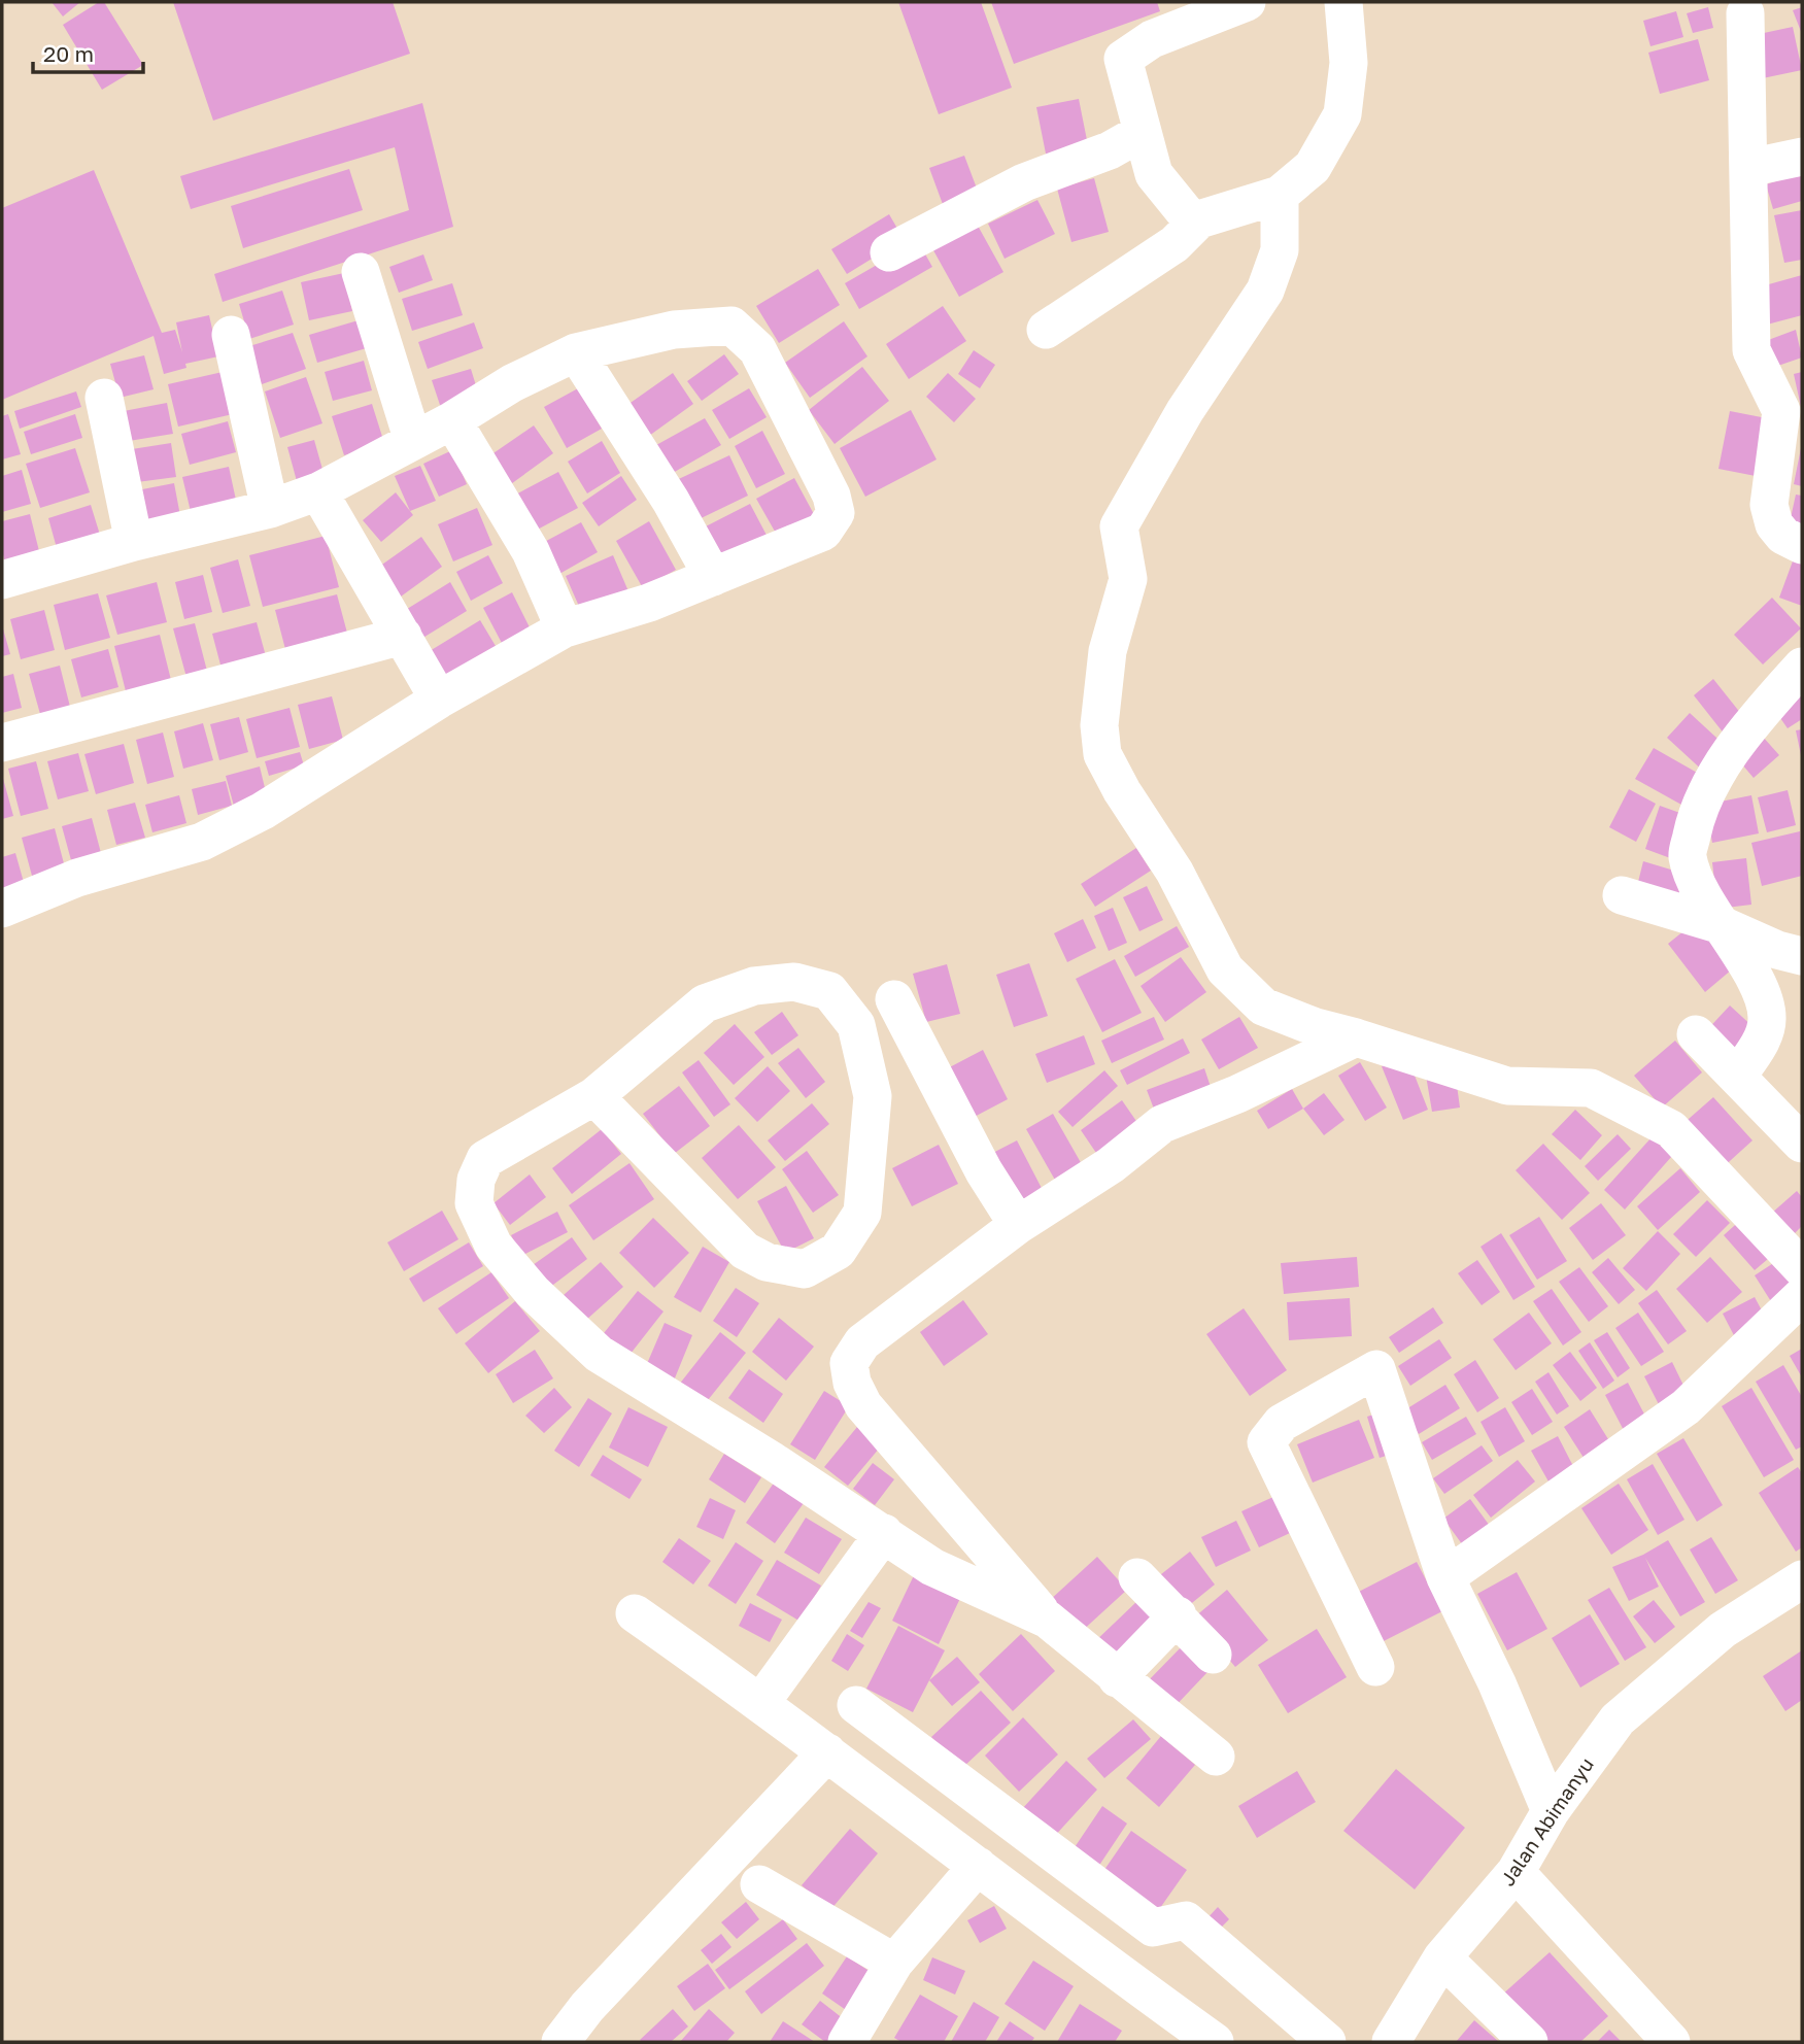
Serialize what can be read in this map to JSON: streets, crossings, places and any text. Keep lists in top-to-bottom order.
{
  "streets": {
    "street": ["Jalan Abimanyu"]
  },
  "scale_bar": "20 m"
}
